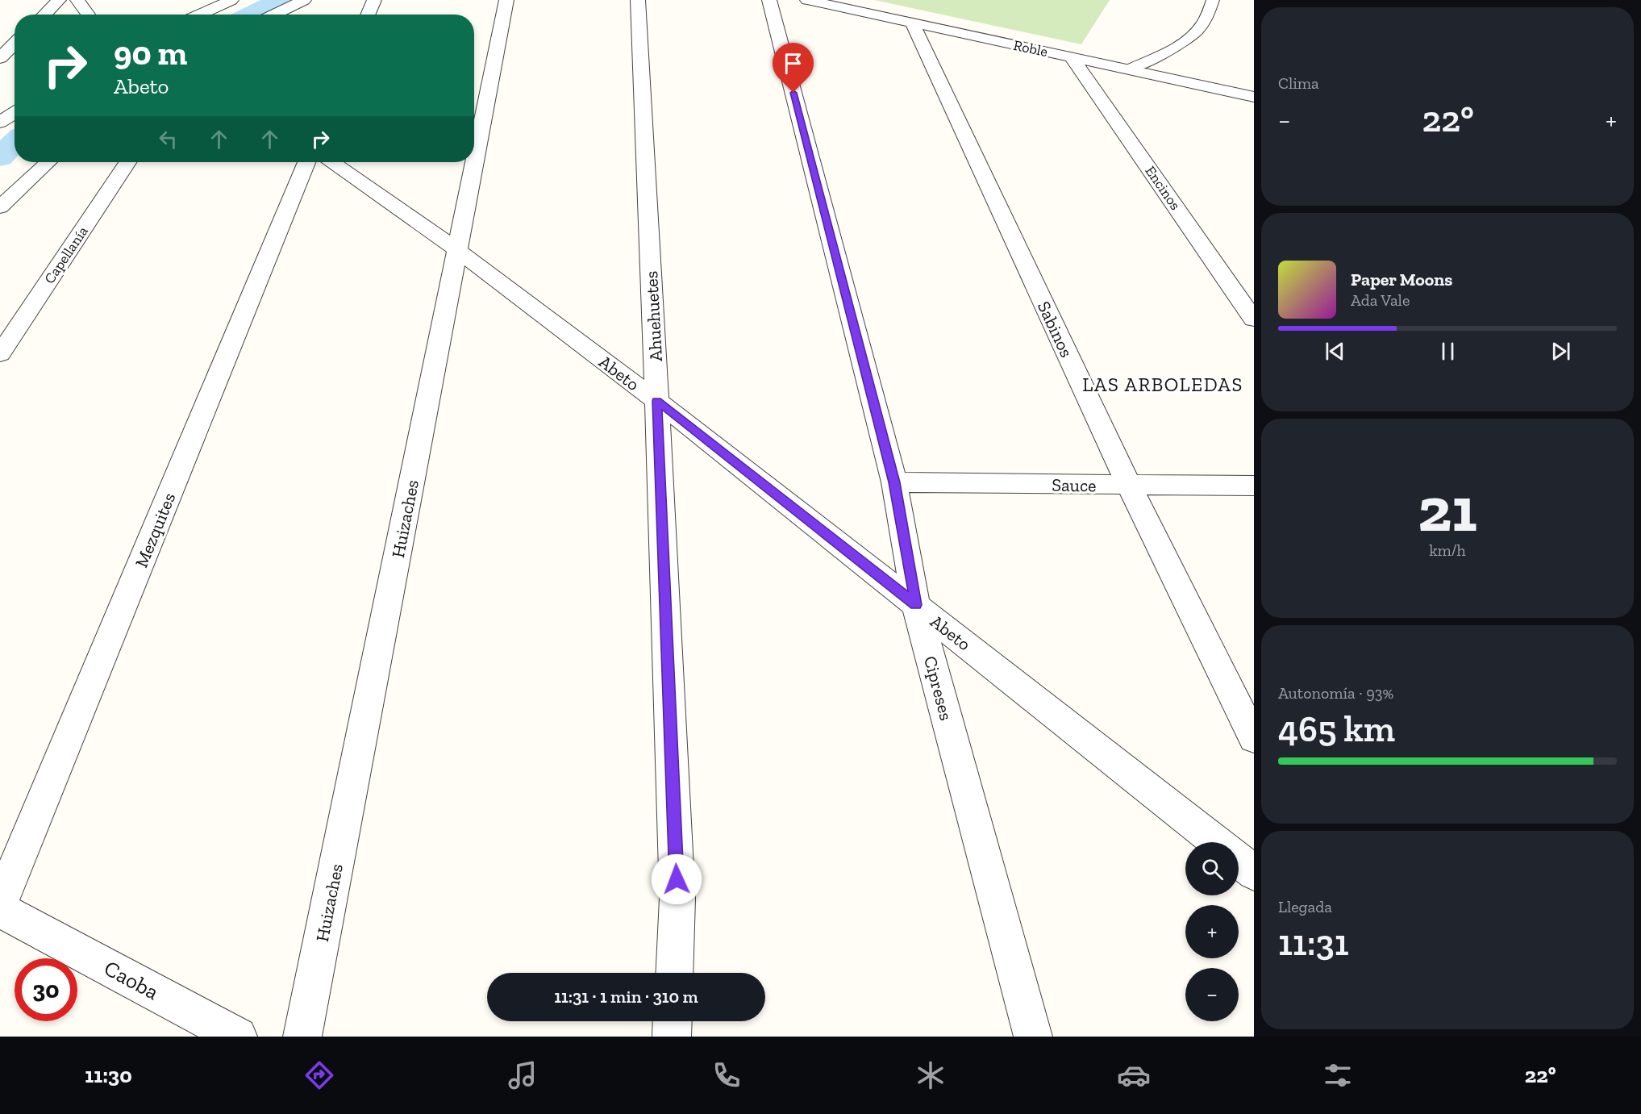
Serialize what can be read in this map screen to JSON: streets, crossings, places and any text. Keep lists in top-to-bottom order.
{
  "streets": {
    "street": [
      "Roble",
      "Encinos",
      "Capellanía",
      "Ahuehuetes",
      "Sabinos",
      "Abeto",
      "Sauce",
      "Huizaches",
      "Mezquites",
      "Cipreses",
      "Caoba"
    ]
  },
  "crossings": [
    ["Roble", "Encinos"],
    ["Roble", "Sabinos"],
    ["Ahuehuetes", "Abeto"],
    ["Sabinos", "Sauce"],
    ["Abeto", "Huizaches"],
    ["Abeto", "Cipreses"],
    ["Sauce", "Cipreses"]
  ],
  "districts": ["LAS ARBOLEDAS"],
  "page": {
    "tile": [
      "Clima",
      ["21", "km/h"],
      ["Autonomía · 93%", "465 km"],
      ["Llegada", "11:31"]
    ],
    "turn": ["90 m", "Abeto"],
    "heat": ["−", "22°", "+"],
    "song": ["Paper Moons", "Ada Vale"],
    "map_buttons": ["+", "−"],
    "limit": "30",
    "trip": "11:31 · 1 min · 310 m",
    "tabs": ["11:30", "22°"]
  }
}
